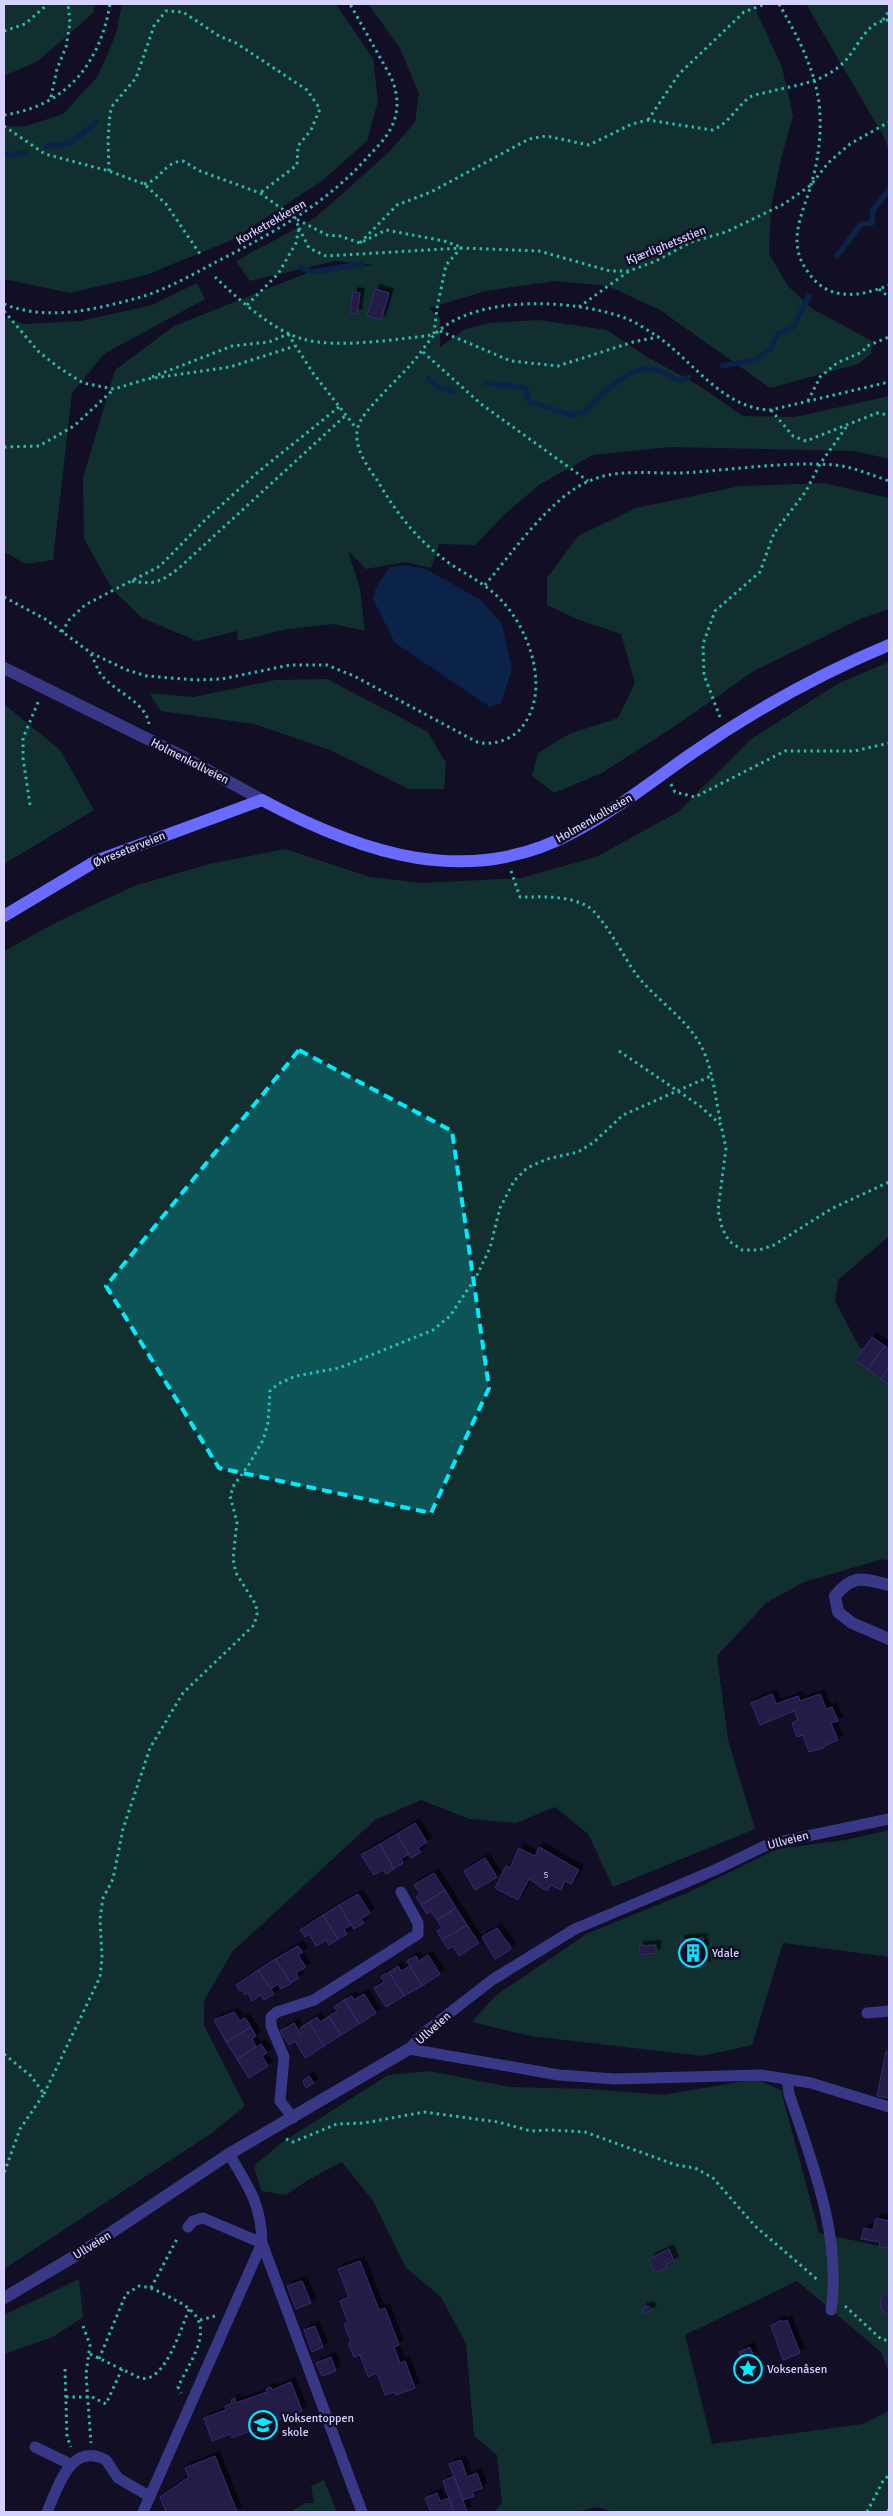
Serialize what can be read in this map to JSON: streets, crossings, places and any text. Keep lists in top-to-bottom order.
{
  "streets": {
    "main road": ["Holmenkollveien", "Øvreseterveien"],
    "street": ["Ullveien"],
    "path": ["Korketrekkeren", "Kjærlighetsstien"]
  },
  "crossings": [
    ["Holmenkollveien", "Øvreseterveien"]
  ],
  "places": {
    "building": ["Ydale"],
    "place": ["Voksenåsen"],
    "school or university": ["Voksentoppen skole"]
  },
  "house_numbers": ["5"]
}
